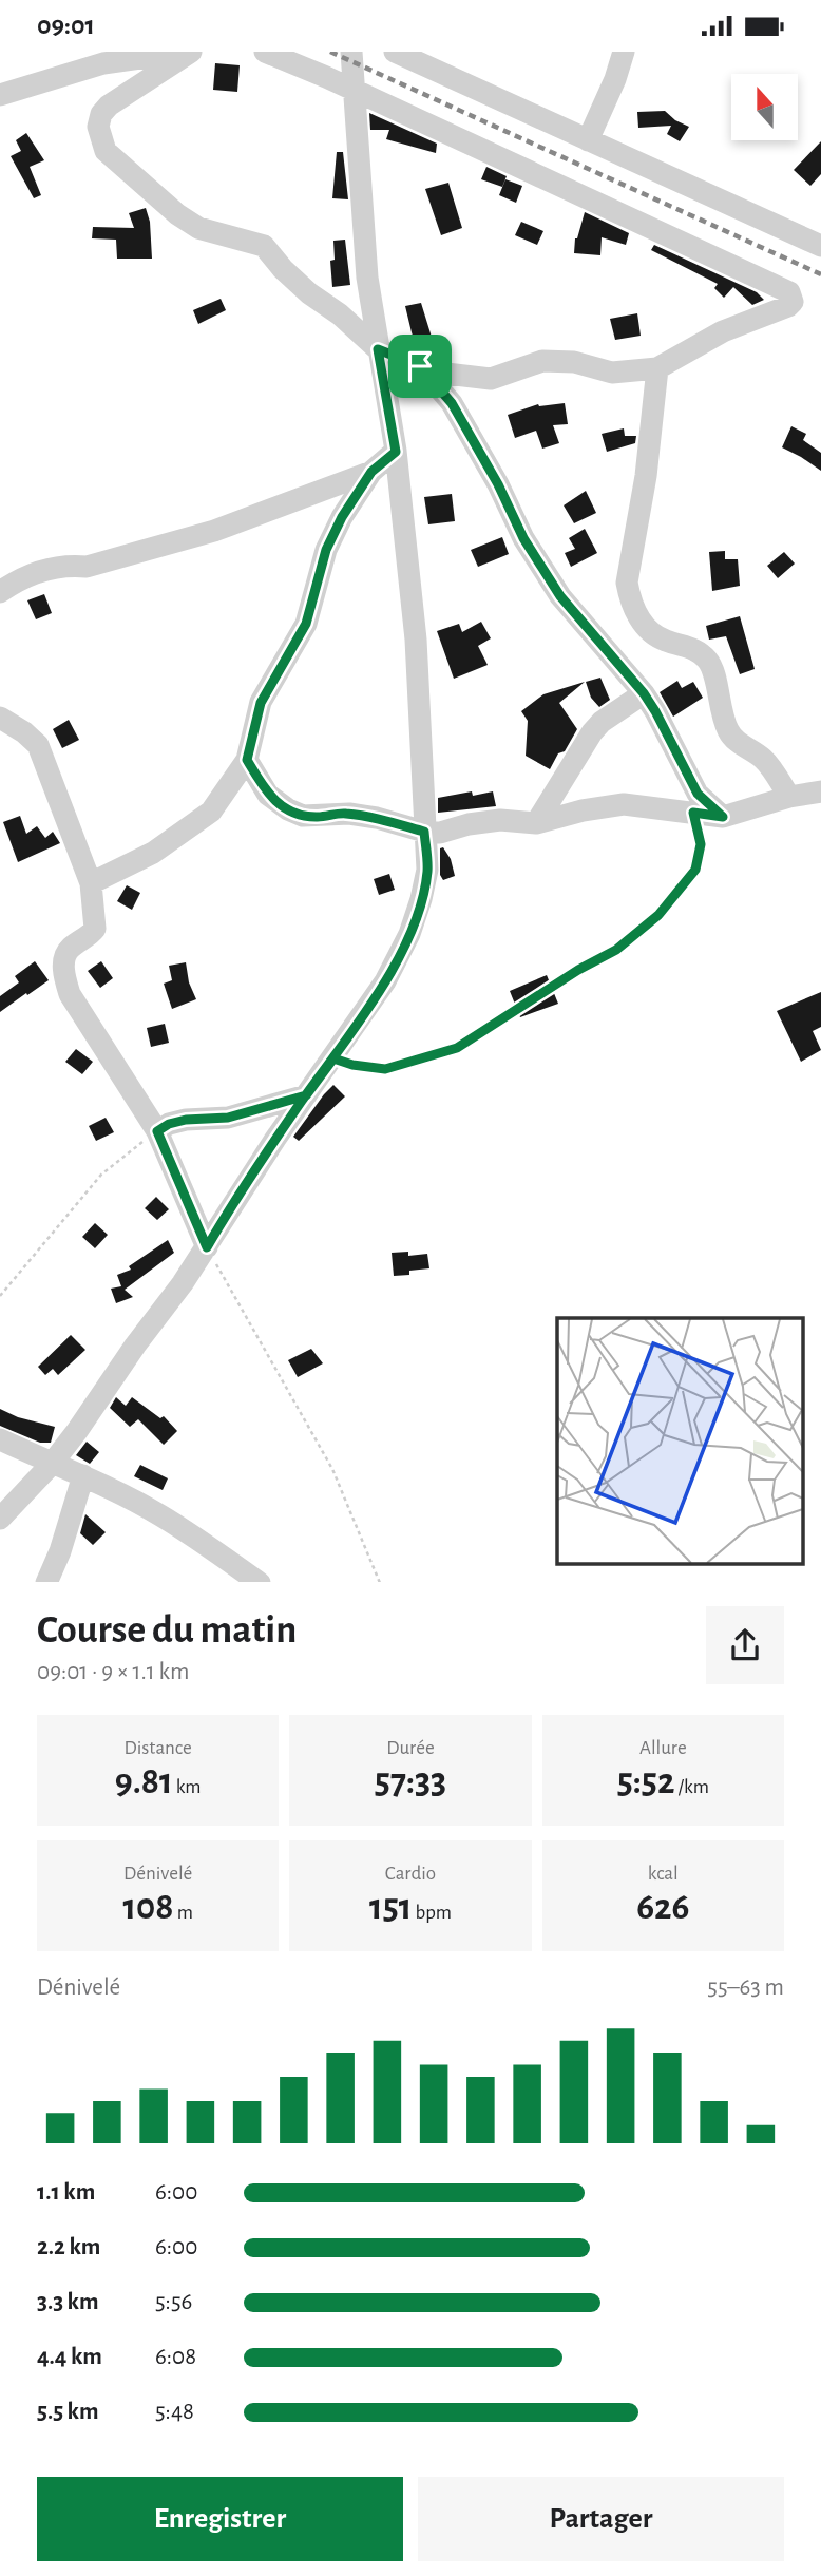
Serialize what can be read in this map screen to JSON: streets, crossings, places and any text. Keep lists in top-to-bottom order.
{
  "north": "top",
  "page": {
    "status": "09:01",
    "heading": ["Course du matin", "09:01 · 9 × 1.1 km"],
    "stats": [
      ["Distance", "9.81 km"],
      ["Durée", "57:33"],
      ["Allure", "5:52 /km"],
      ["Dénivelé", "108 m"],
      ["Cardio", "151 bpm"],
      ["kcal", "626"]
    ],
    "chart": ["Dénivelé", "55–63 m"],
    "list": [
      {
        "name": "1.1 km",
        "note": "6:00"
      },
      {
        "name": "2.2 km",
        "note": "6:00"
      },
      {
        "name": "3.3 km",
        "note": "5:56"
      },
      {
        "name": "4.4 km",
        "note": "6:08"
      },
      {
        "name": "5.5 km",
        "note": "5:48"
      }
    ],
    "buttons": ["Enregistrer", "Partager"]
  }
}
